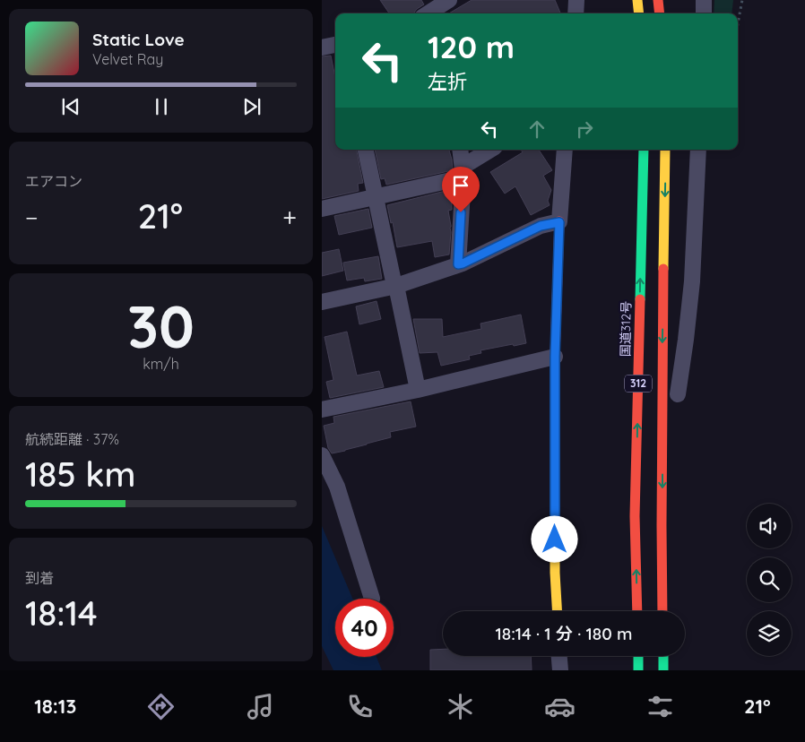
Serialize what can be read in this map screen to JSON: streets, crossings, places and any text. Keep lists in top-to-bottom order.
{
  "streets": {
    "main road": ["国道312号", "312"]
  },
  "page": {
    "turn": ["120 m", "左折"],
    "song": ["Static Love", "Velvet Ray"],
    "tile": [
      "エアコン",
      ["30", "km/h"],
      ["航続距離 · 37%", "185 km"],
      ["到着", "18:14"]
    ],
    "heat": ["−", "21°", "+"],
    "limit": "40",
    "trip": "18:14 · 1 分 · 180 m",
    "tabs": ["18:13", "21°"]
  }
}
